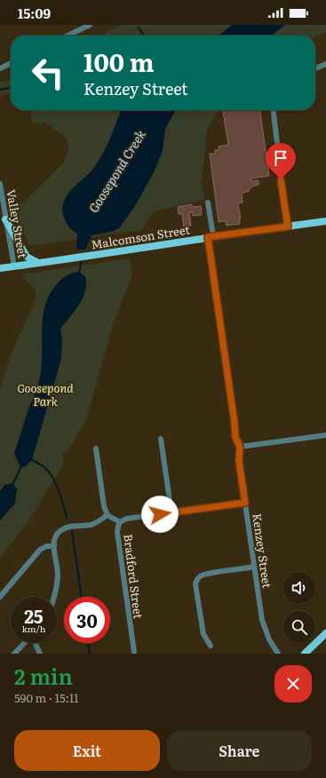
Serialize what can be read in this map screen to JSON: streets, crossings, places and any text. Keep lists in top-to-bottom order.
{
  "streets": {
    "main road": ["Malcomson Street"],
    "street": ["Valley Street", "Kenzey Street", "Bradford Street"]
  },
  "crossings": [
    ["Valley Street", "Malcomson Street"],
    ["Malcomson Street", "Kenzey Street"]
  ],
  "water": ["Goosepond Creek"],
  "parks": ["Goosepond Park"],
  "page": {
    "status": "15:09",
    "turn": ["100 m", "Kenzey Street"],
    "speed": "25 km/h",
    "limit": "30",
    "heading": ["2 min", "590 m · 15:11"],
    "buttons": ["Exit", "Share"]
  }
}
